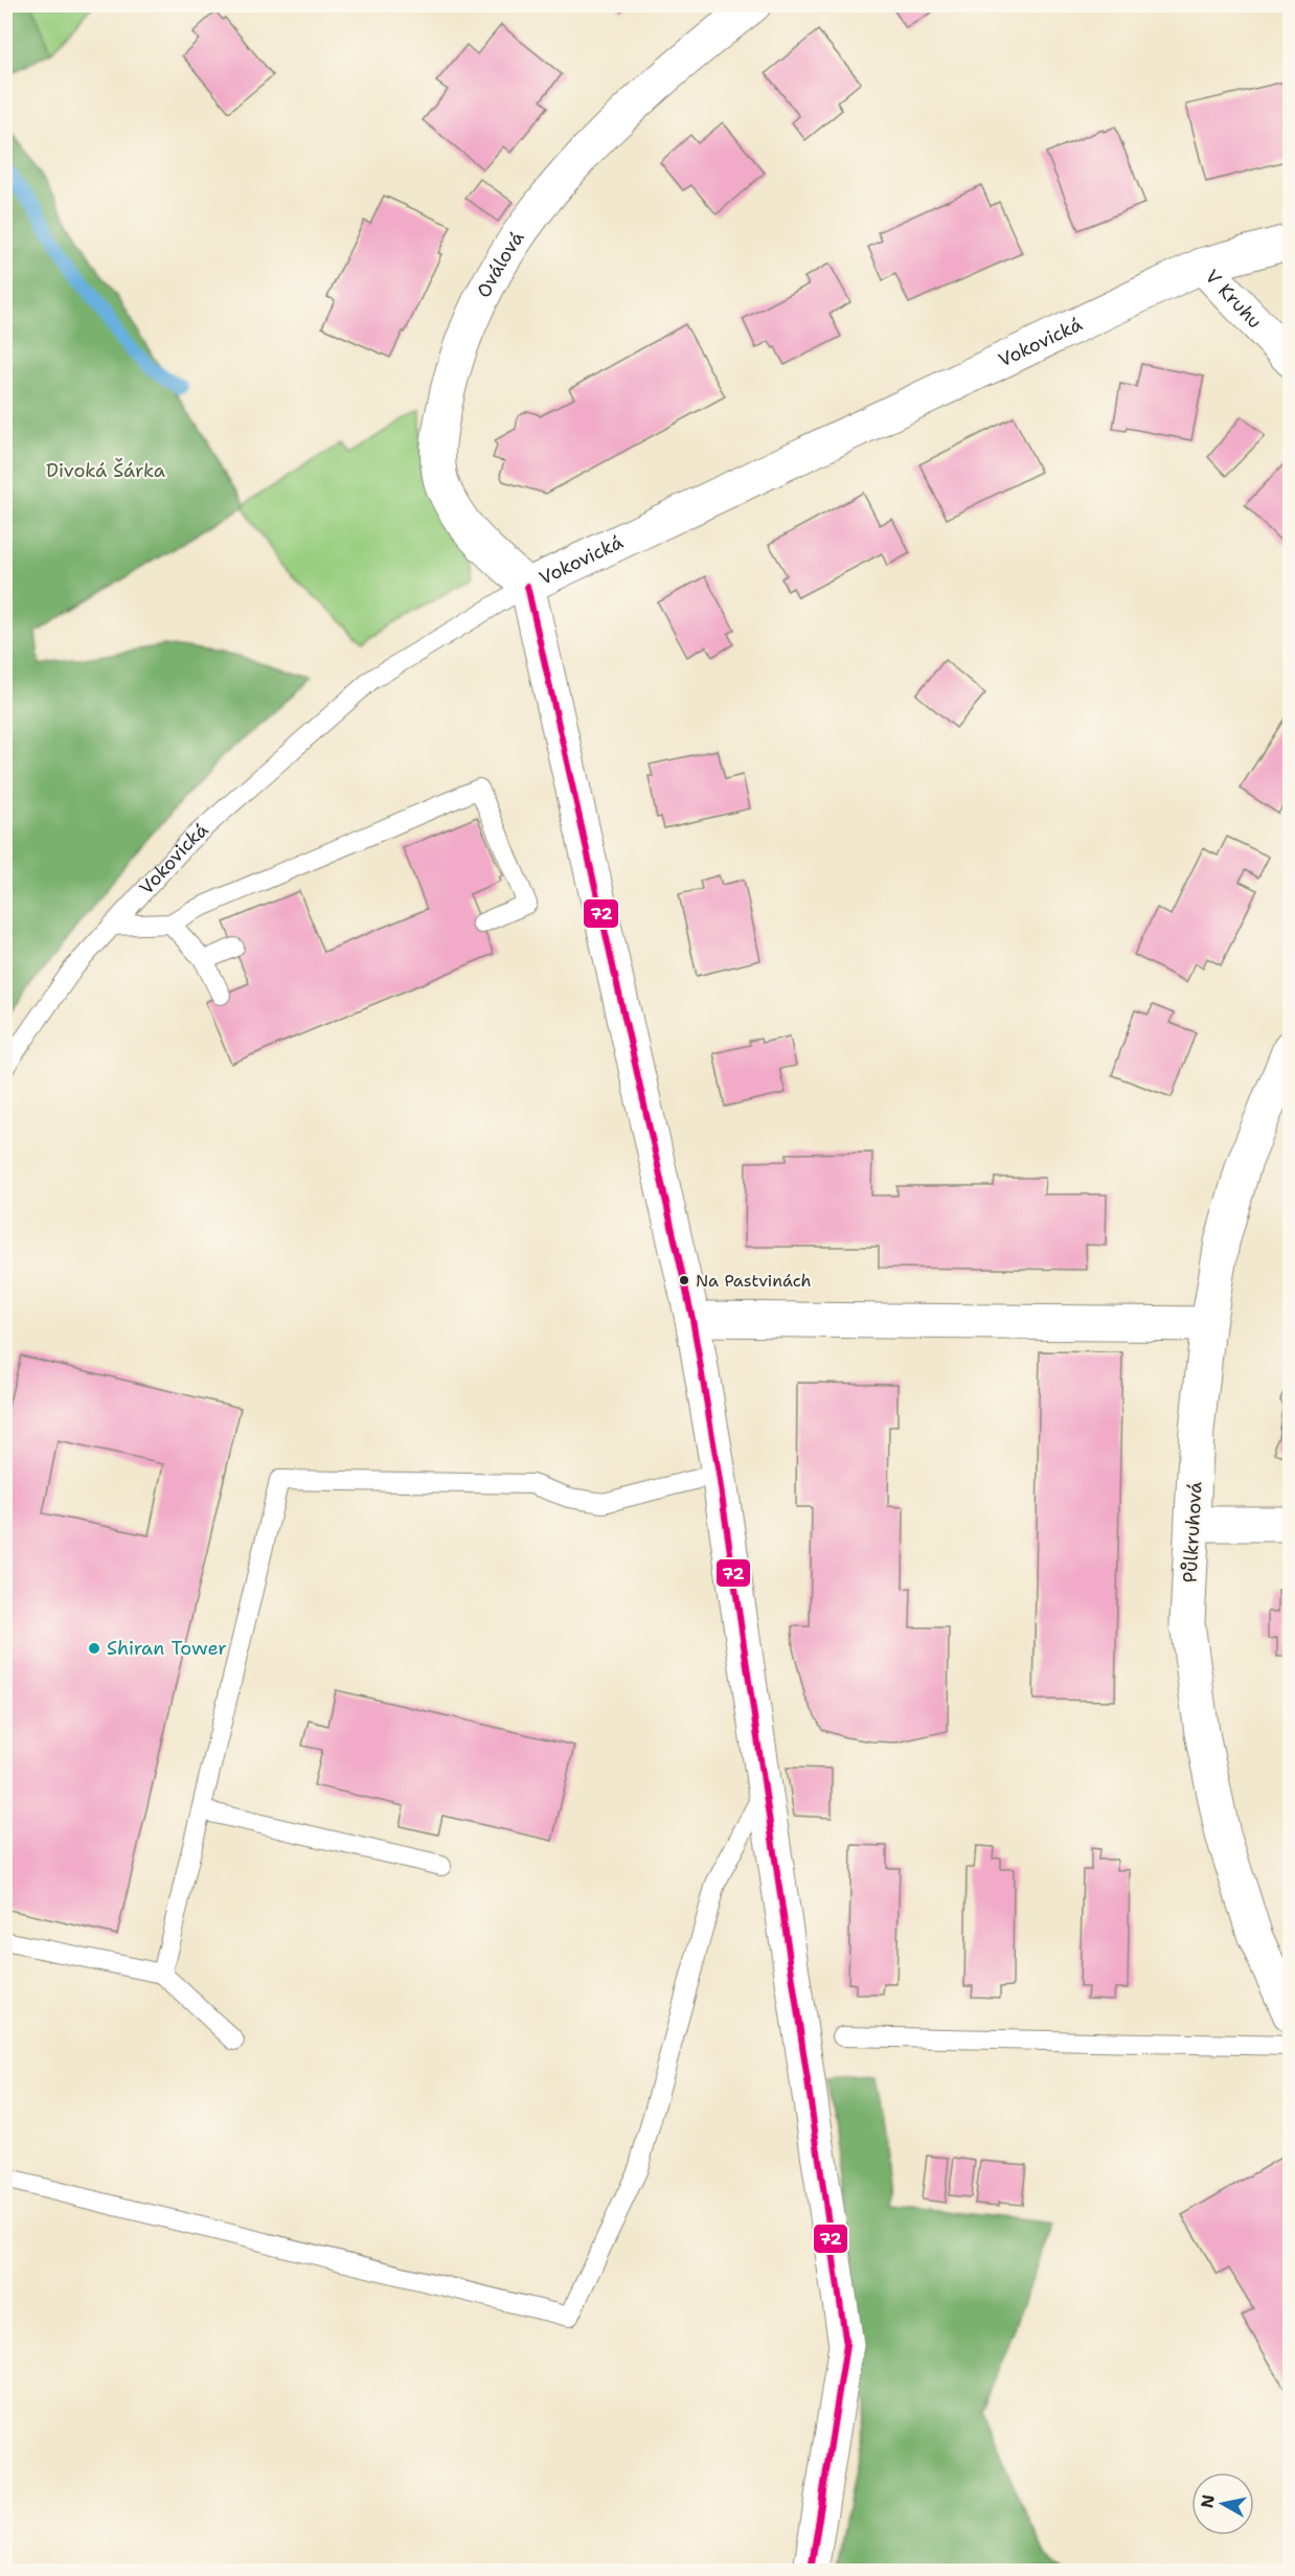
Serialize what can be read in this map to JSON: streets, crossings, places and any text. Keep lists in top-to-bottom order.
{
  "streets": {
    "street": [
      "Oválová",
      "V Kruhu",
      "Vokovická",
      "Půlkruhová"
    ]
  },
  "crossings": [
    ["Oválová", "Vokovická"],
    ["V Kruhu", "Vokovická"]
  ],
  "parks": ["Divoká Šárka"],
  "places": ["Na Pastvinách", "Shiran Tower"],
  "lines": ["transit line 72"],
  "north": "left"
}
